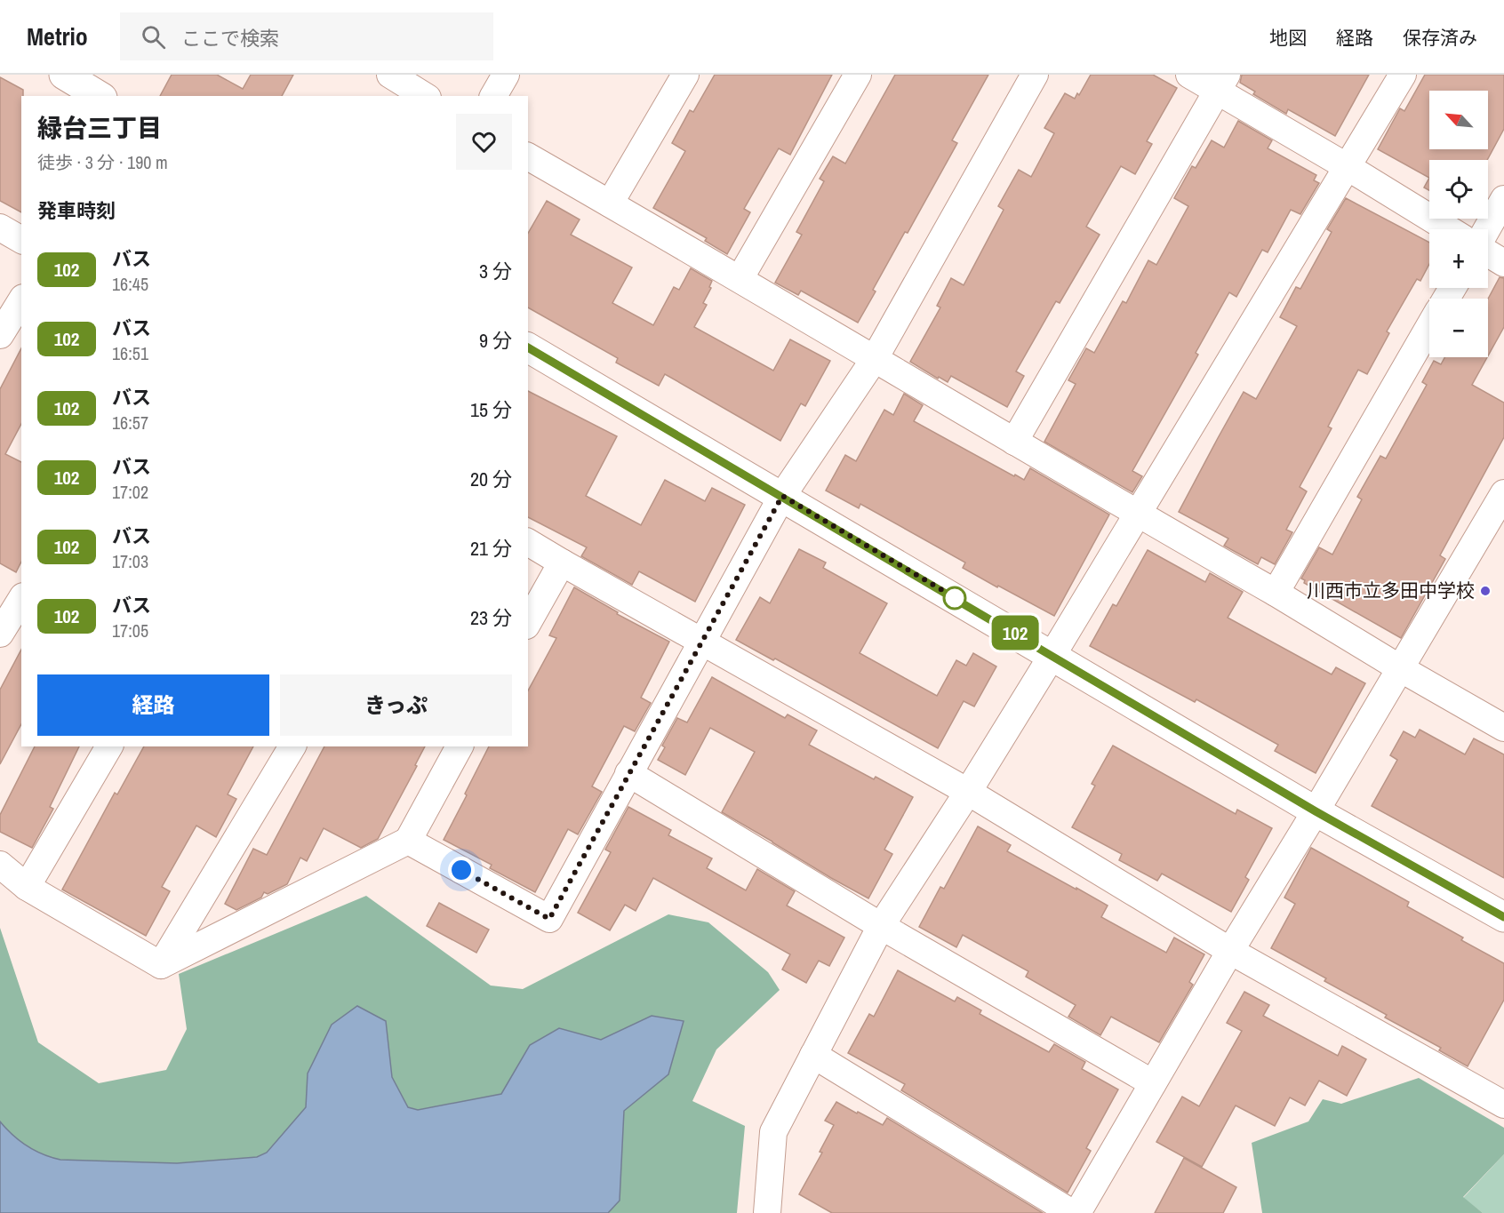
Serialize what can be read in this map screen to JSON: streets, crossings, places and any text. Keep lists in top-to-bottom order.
{
  "places": ["川西市立多田中学校"],
  "lines": ["bus line 102"],
  "north": "top left",
  "page": {
    "header": "Metrio",
    "search": "ここで検索",
    "nav": ["地図", "経路", "保存済み"],
    "on_map": "102",
    "map_buttons": ["+", "−"],
    "heading": [
      ["緑台三丁目", "徒歩 · 3 分 · 190 m"],
      "発車時刻"
    ],
    "list": [
      {
        "mark": "102",
        "name": "バス",
        "note": "16:45",
        "value": "3 分"
      },
      {
        "mark": "102",
        "name": "バス",
        "note": "16:51",
        "value": "9 分"
      },
      {
        "mark": "102",
        "name": "バス",
        "note": "16:57",
        "value": "15 分"
      },
      {
        "mark": "102",
        "name": "バス",
        "note": "17:02",
        "value": "20 分"
      },
      {
        "mark": "102",
        "name": "バス",
        "note": "17:03",
        "value": "21 分"
      },
      {
        "mark": "102",
        "name": "バス",
        "note": "17:05",
        "value": "23 分"
      }
    ],
    "buttons": ["経路", "きっぷ"]
  }
}
